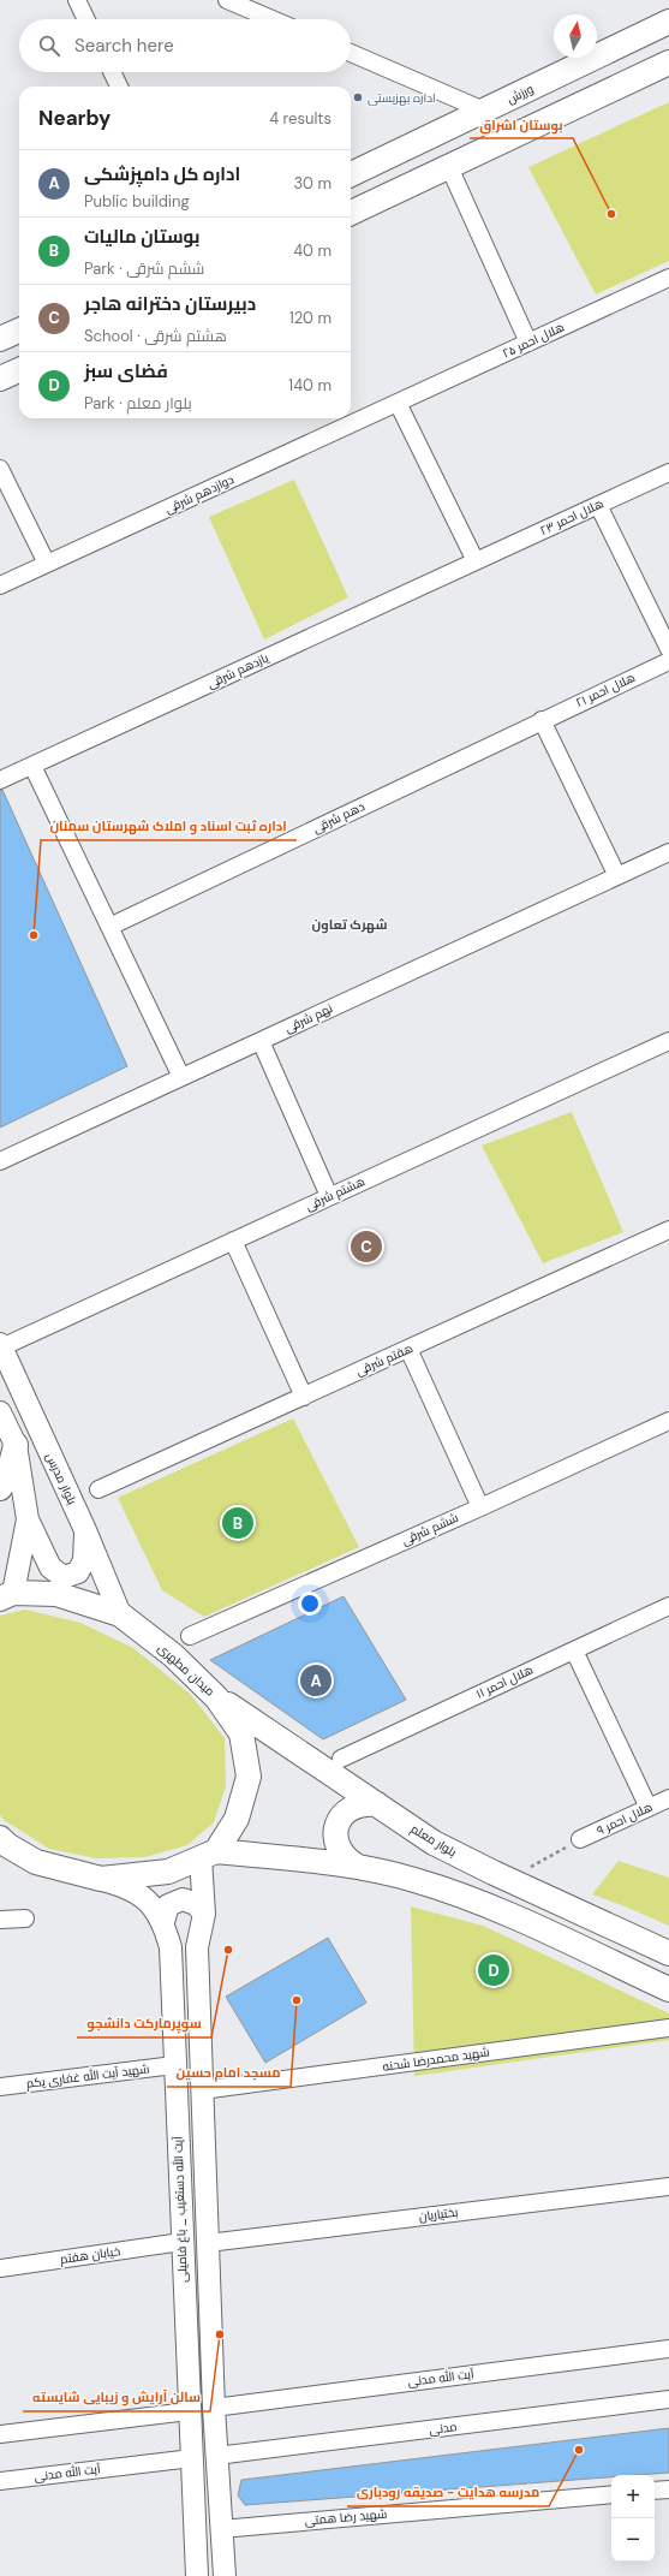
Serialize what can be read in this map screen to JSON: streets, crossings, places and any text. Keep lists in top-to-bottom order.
{
  "streets": {
    "main road": ["ورزش", "میدان مطهری", "بلوار معلم"],
    "street": [
      "هلال احمر ۲۵",
      "دوازدهم شرقی",
      "هلال احمر ۲۳",
      "یازدهم شرقی",
      "هلال احمر ۲۱",
      "دهم شرقی",
      "نهم شرقی",
      "هشتم شرقی",
      "هفتم شرقی",
      "بلوار مدرس",
      "ششم شرقی",
      "هلال احمر ۱۱",
      "هلال احمر ۹",
      "شهید محمدرضا شحنه",
      "شهید آیت الله غفاری یکم",
      "آیت الله دستغیب _ باغ فامیلی",
      "بختیاریان",
      "خیابان هفتم",
      "آیت الله مدنی",
      "مدنی",
      "شهید رضا همتی"
    ]
  },
  "crossings": [
    ["هلال احمر ۲۵", "دوازدهم شرقی"],
    ["هلال احمر ۲۳", "یازدهم شرقی"],
    ["هلال احمر ۲۱", "دهم شرقی"],
    ["هشتم شرقی", "بلوار مدرس"],
    ["بلوار مدرس", "میدان مطهری"],
    ["میدان مطهری", "بلوار معلم"],
    ["شهید آیت الله غفاری یکم", "آیت الله دستغیب _ باغ فامیلی"],
    ["آیت الله دستغیب _ باغ فامیلی", "خیابان هفتم"],
    ["آیت الله دستغیب _ باغ فامیلی", "آیت الله مدنی"]
  ],
  "districts": ["شهرک تعاون"],
  "places": [
    "اداره بهزیستی",
    "بوستان اشراق",
    "اداره ثبت اسناد و املاک شهرستان سمنان",
    "سوپرمارکت دانشجو",
    "مسجد امام حسین",
    "سالن آرایش و زیبایی شایسته",
    "مدرسه هدایت - صدیقه رودباری"
  ],
  "north": "top",
  "page": {
    "search": "Search here",
    "heading": ["Nearby", "4 results"],
    "list": [
      {
        "mark": "A",
        "name": "اداره کل دامپزشکی",
        "note": "Public building",
        "value": "30 m"
      },
      {
        "mark": "B",
        "name": "بوستان مالیات",
        "note": "Park · ششم شرقی",
        "value": "40 m"
      },
      {
        "mark": "C",
        "name": "دبیرستان دخترانه هاجر",
        "note": "School · هشتم شرقی",
        "value": "120 m"
      },
      {
        "mark": "D",
        "name": "فضای سبز",
        "note": "Park · بلوار معلم",
        "value": "140 m"
      }
    ],
    "pins": [
      "C",
      "B",
      "A",
      "D"
    ],
    "map_buttons": ["+", "−"]
  }
}
